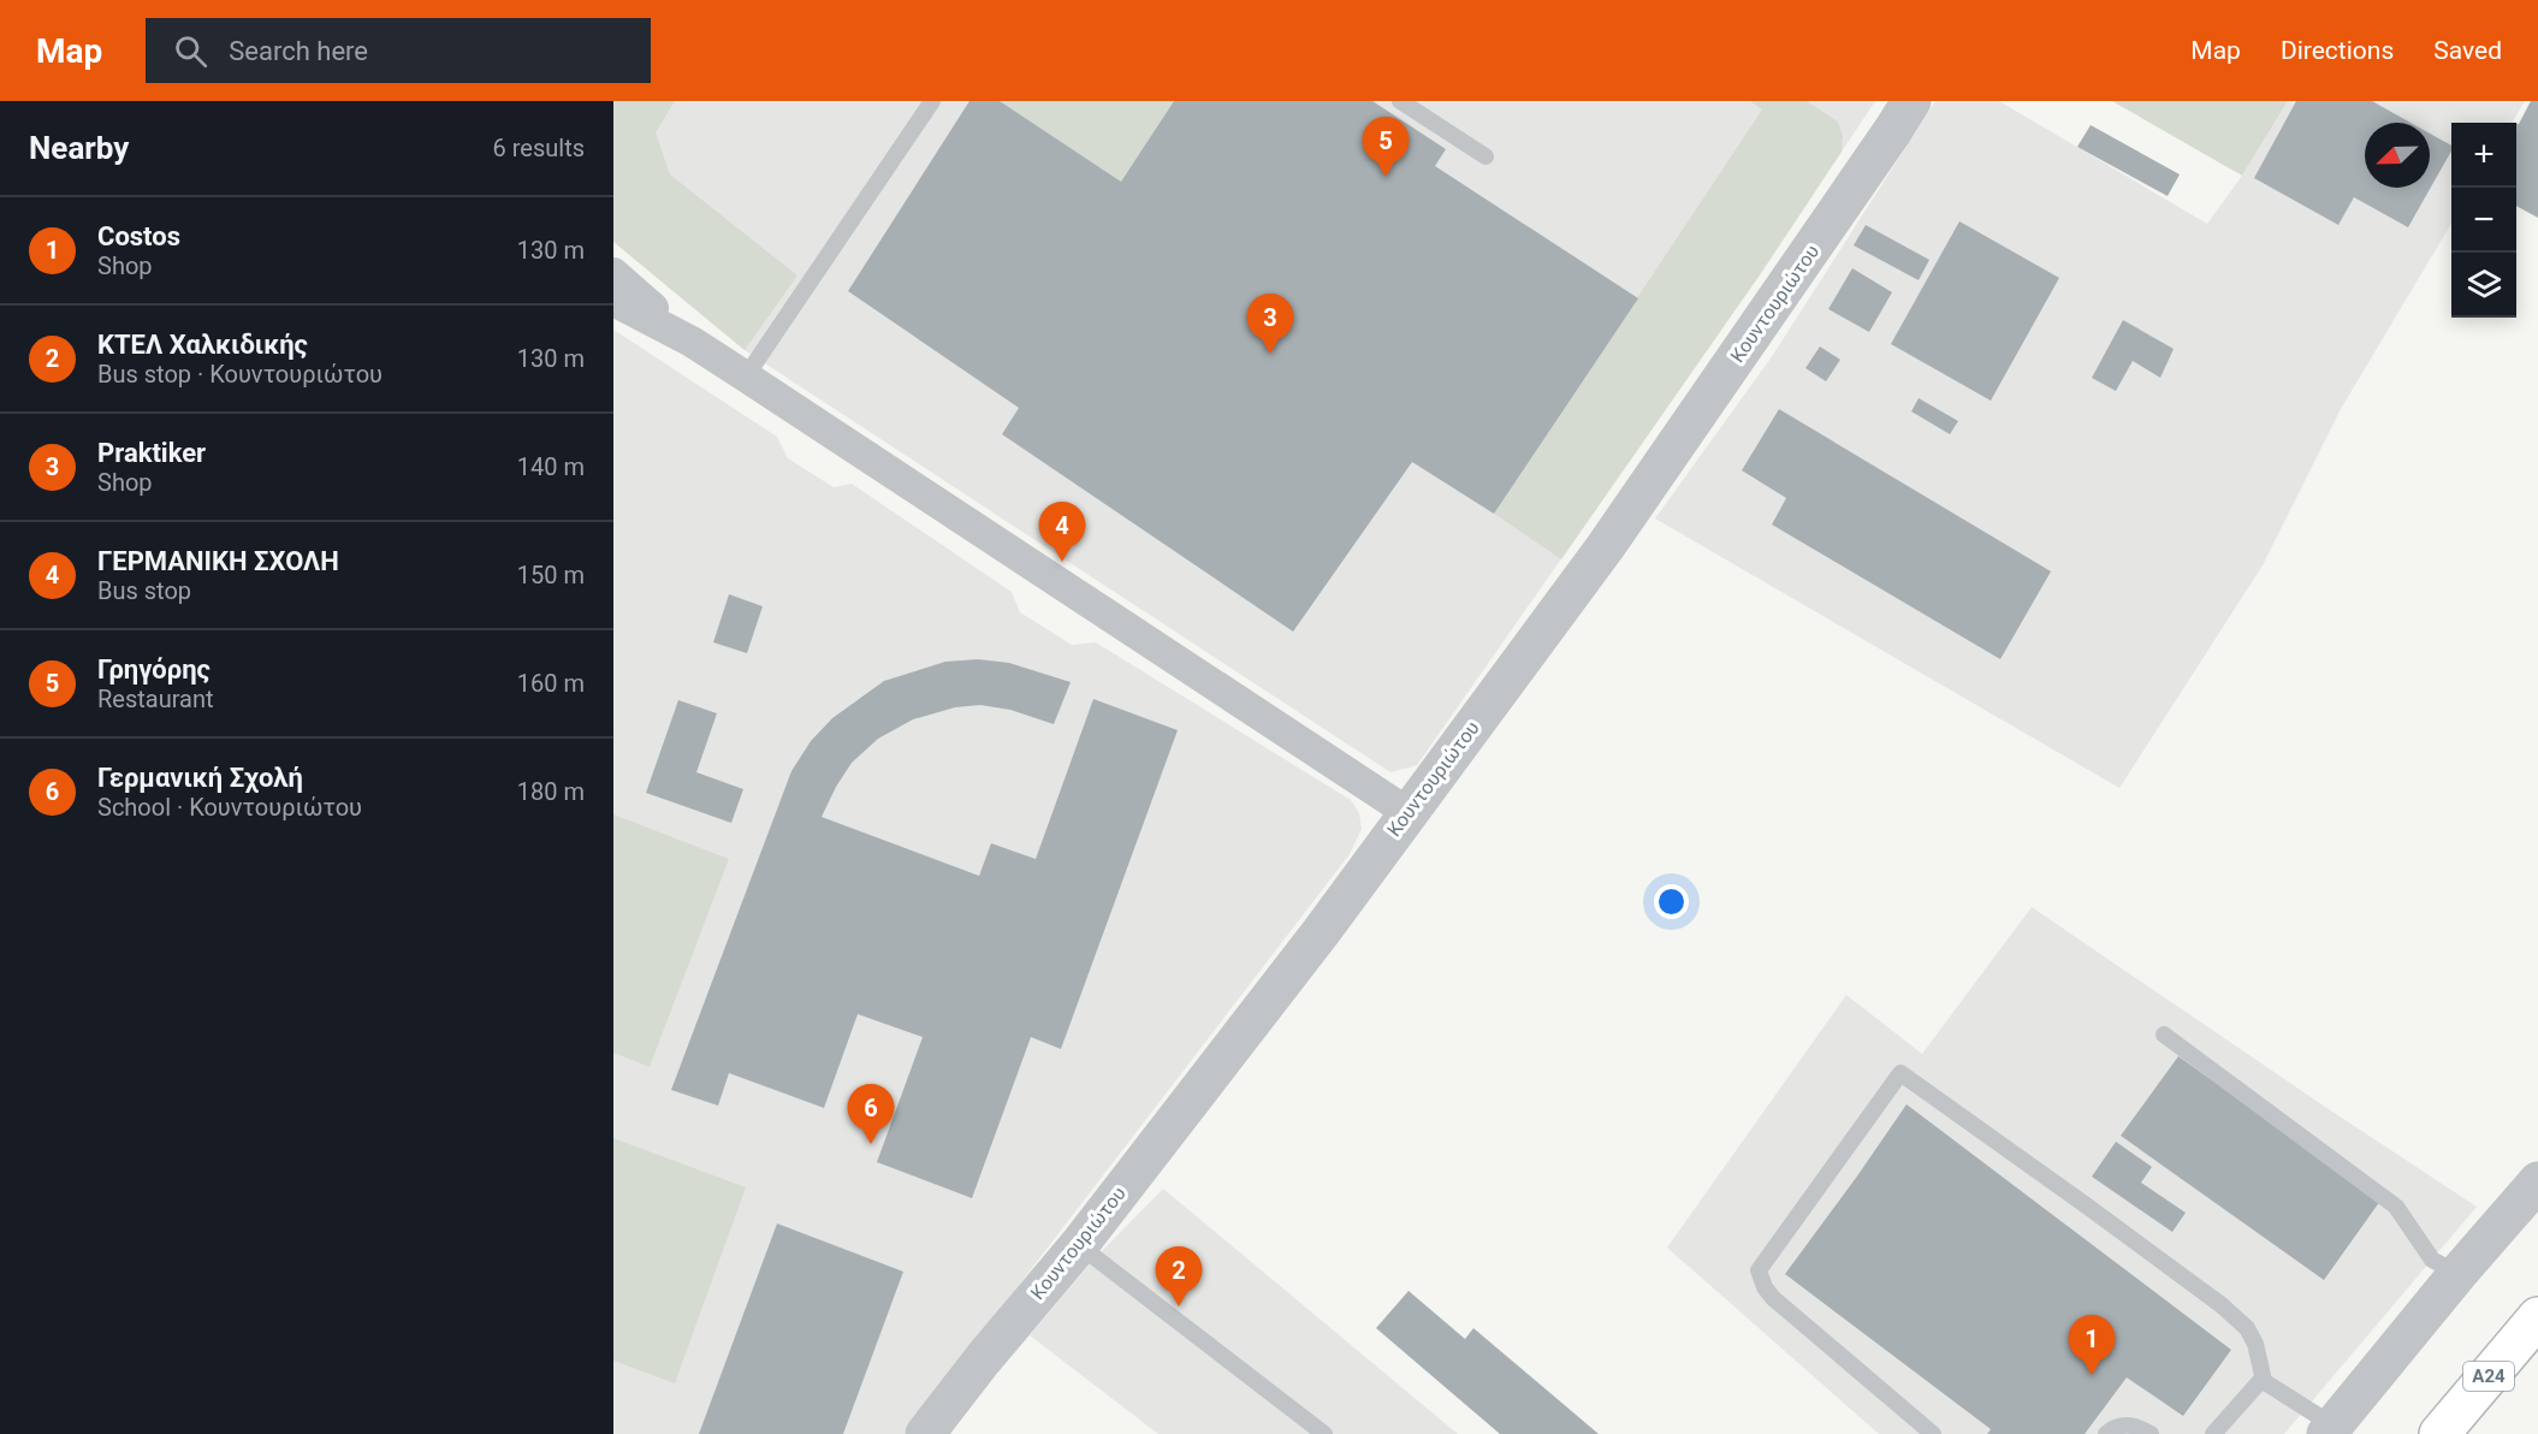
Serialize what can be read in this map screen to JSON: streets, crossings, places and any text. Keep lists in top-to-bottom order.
{
  "streets": {
    "highway": ["Α24"],
    "street": ["Κουντουριώτου"]
  },
  "north": "bottom left",
  "page": {
    "header": "Map",
    "search": "Search here",
    "nav": ["Map", "Directions", "Saved"],
    "heading": ["Nearby", "6 results"],
    "pins": [
      "5",
      "3",
      "4",
      "6",
      "2",
      "1"
    ],
    "map_buttons": ["+", "−"],
    "list": [
      {
        "mark": "1",
        "name": "Costos",
        "note": "Shop",
        "value": "130 m"
      },
      {
        "mark": "2",
        "name": "ΚΤΕΛ Χαλκιδικής",
        "note": "Bus stop · Κουντουριώτου",
        "value": "130 m"
      },
      {
        "mark": "3",
        "name": "Praktiker",
        "note": "Shop",
        "value": "140 m"
      },
      {
        "mark": "4",
        "name": "ΓΕΡΜΑΝΙΚΗ ΣΧΟΛΗ",
        "note": "Bus stop",
        "value": "150 m"
      },
      {
        "mark": "5",
        "name": "Γρηγόρης",
        "note": "Restaurant",
        "value": "160 m"
      },
      {
        "mark": "6",
        "name": "Γερμανική Σχολή",
        "note": "School · Κουντουριώτου",
        "value": "180 m"
      }
    ]
  }
}
